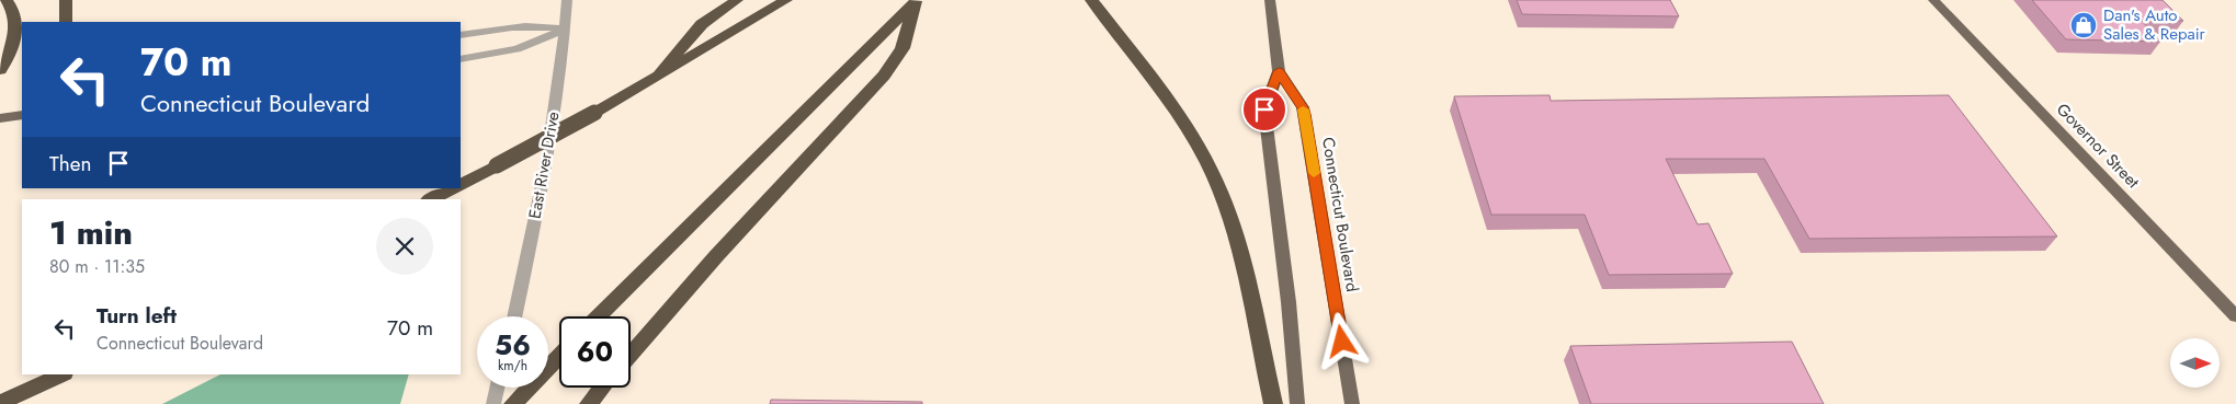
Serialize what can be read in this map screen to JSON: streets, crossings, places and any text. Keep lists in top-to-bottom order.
{
  "streets": {
    "main road": ["Governor Street", "Connecticut Boulevard"],
    "street": ["East River Drive"]
  },
  "places": {
    "shop": ["Dan's Auto Sales & Repair"]
  },
  "north": "right",
  "page": {
    "turn": ["70 m", "Connecticut Boulevard"],
    "then": "Then",
    "heading": ["1 min", "80 m · 11:35"],
    "list": [
      {
        "name": "Turn left",
        "note": "Connecticut Boulevard",
        "value": "70 m"
      }
    ],
    "speed": "56 km/h",
    "limit": "60"
  }
}
